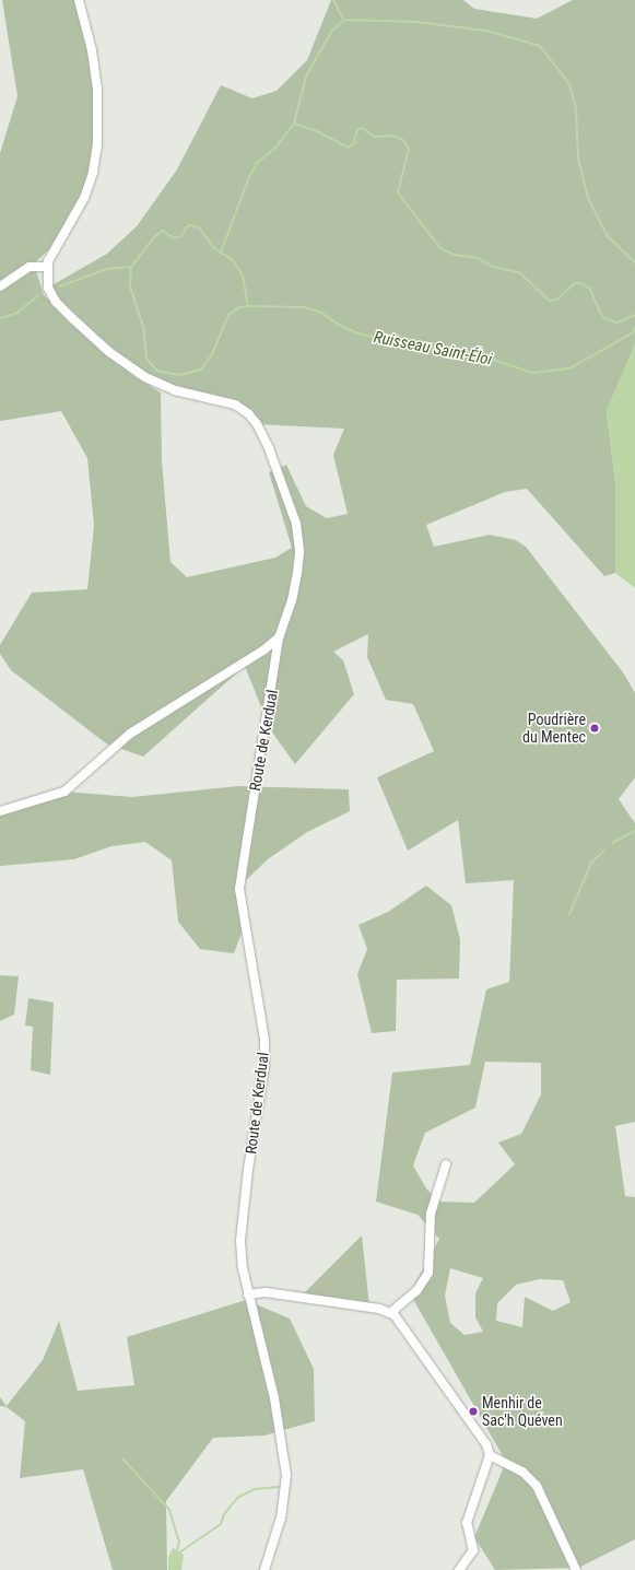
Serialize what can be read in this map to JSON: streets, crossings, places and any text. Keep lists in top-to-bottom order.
{
  "streets": {
    "street": ["Route de Kerdual"]
  },
  "water": ["Ruisseau Saint-Éloi"],
  "places": ["Poudrière du Mentec", "Menhir de Sac'h Quéven"]
}
